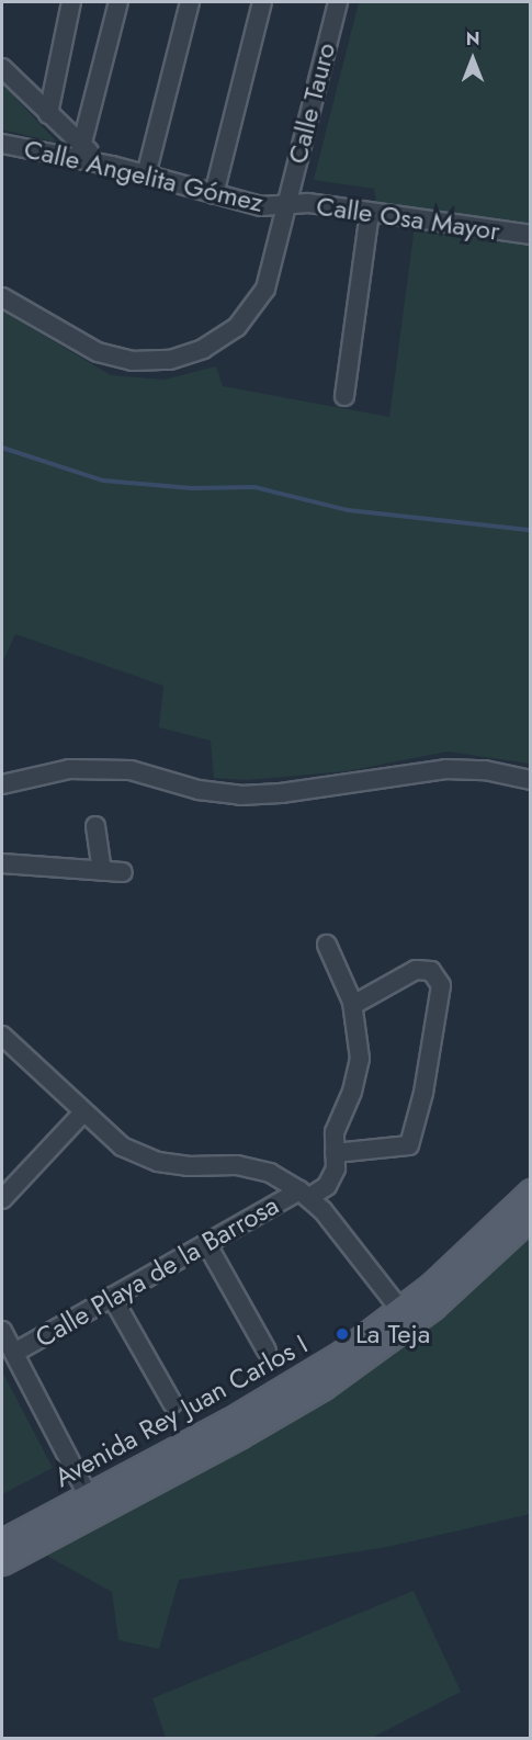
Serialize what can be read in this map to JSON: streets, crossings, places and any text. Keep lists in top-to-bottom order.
{
  "streets": {
    "main road": ["Avenida Rey Juan Carlos I"],
    "street": [
      "Calle Tauro",
      "Calle Angelita Gómez",
      "Calle Osa Mayor",
      "Calle Playa de la Barrosa"
    ]
  },
  "crossings": [
    ["Calle Tauro", "Calle Angelita Gómez"],
    ["Calle Tauro", "Calle Osa Mayor"],
    ["Calle Angelita Gómez", "Calle Osa Mayor"]
  ],
  "places": ["La Teja"],
  "north": "top"
}
